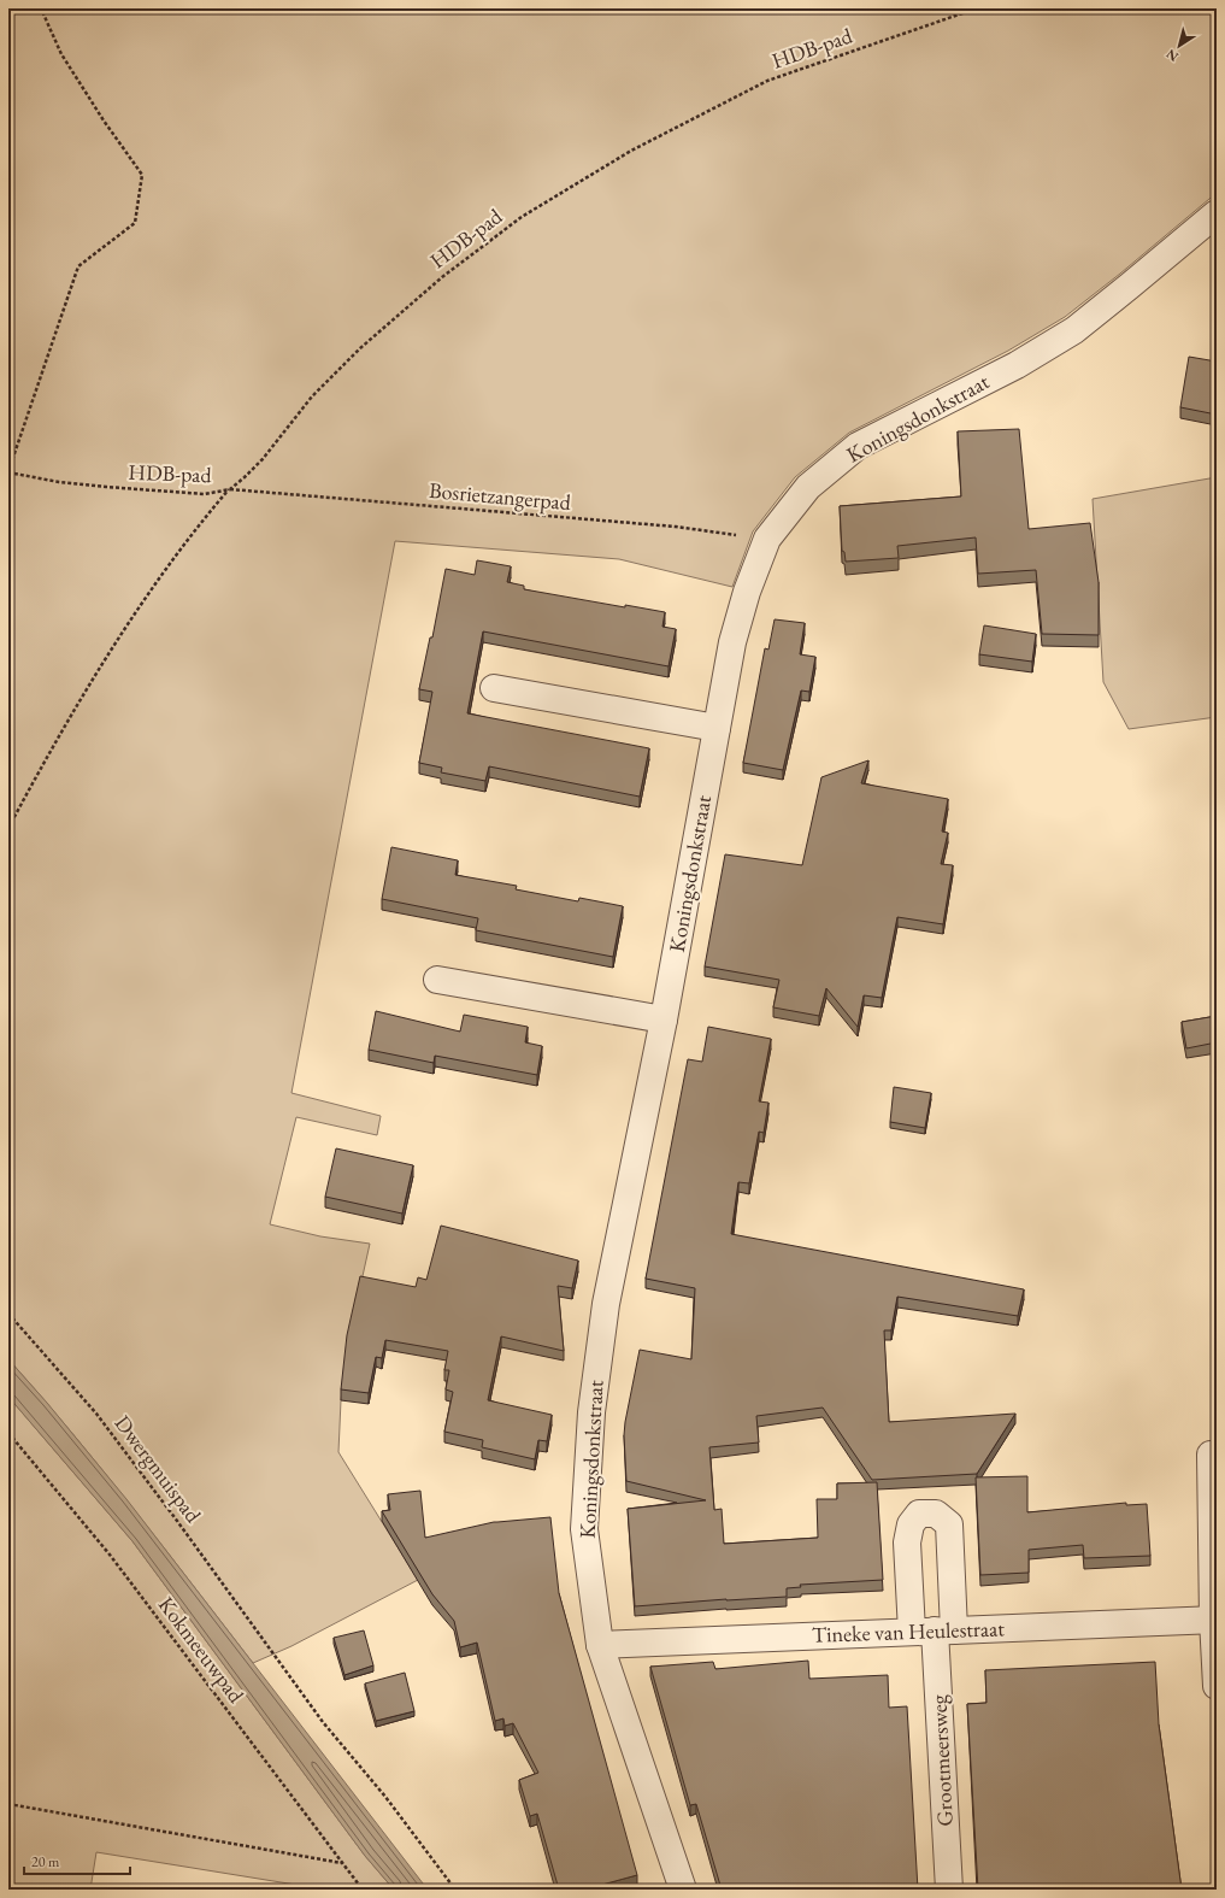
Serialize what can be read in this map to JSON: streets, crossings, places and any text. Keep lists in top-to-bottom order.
{
  "streets": {
    "street": ["Koningsdonkstraat", "Tineke van Heulestraat", "Grootmeersweg"],
    "path": [
      "HDB-pad",
      "Bosrietzangerpad",
      "Dwergmuispad",
      "Kokmeeuwpad"
    ]
  },
  "crossings": [
    ["HDB-pad", "Bosrietzangerpad"],
    ["Koningsdonkstraat", "Bosrietzangerpad"],
    ["Koningsdonkstraat", "Tineke van Heulestraat"],
    ["Tineke van Heulestraat", "Grootmeersweg"]
  ],
  "scale_bar": "20 m",
  "north": "bottom left"
}
